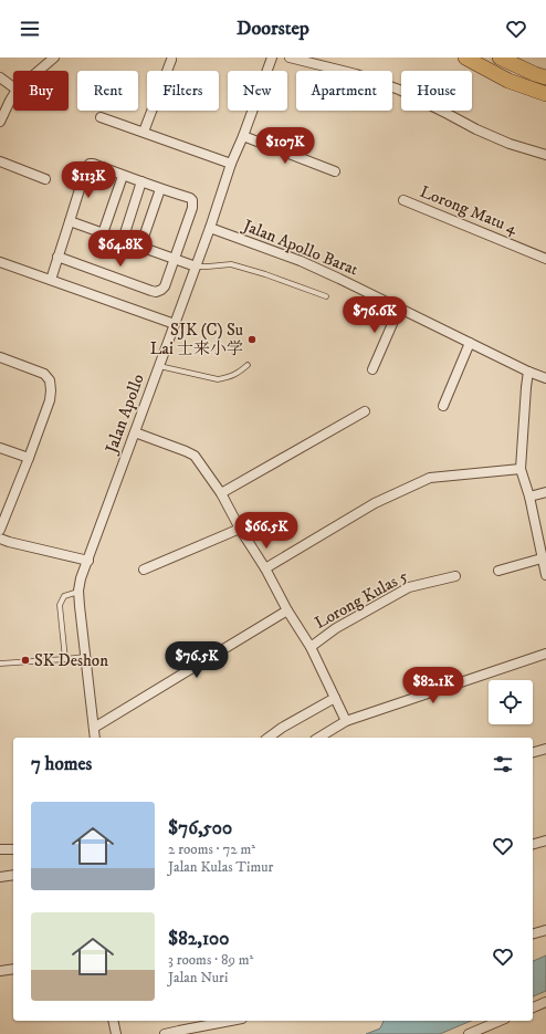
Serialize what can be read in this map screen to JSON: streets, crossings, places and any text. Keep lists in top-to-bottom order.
{
  "streets": {
    "street": [
      "Lorong Matu 4",
      "Jalan Apollo Barat",
      "Jalan Apollo",
      "Lorong Kulas 5"
    ]
  },
  "crossings": [
    ["Jalan Apollo Barat", "Jalan Apollo"]
  ],
  "places": ["SJK (C) Su Lai 士来小学", "SK Deshon"],
  "page": {
    "header": "Doorstep",
    "chip": [
      "Buy",
      "Rent",
      "Filters",
      "New",
      "Apartment",
      "House"
    ],
    "price": [
      "$107K",
      "$113K",
      "$64.8K",
      "$76.6K",
      "$66.5K",
      "$76.5K",
      "$82.1K"
    ],
    "heading": "7 homes",
    "list": [
      {
        "name": "$76,500",
        "note": "2 rooms · 72 m² · Jalan Kulas Timur"
      },
      {
        "name": "$82,100",
        "note": "3 rooms · 89 m² · Jalan Nuri"
      }
    ]
  }
}
